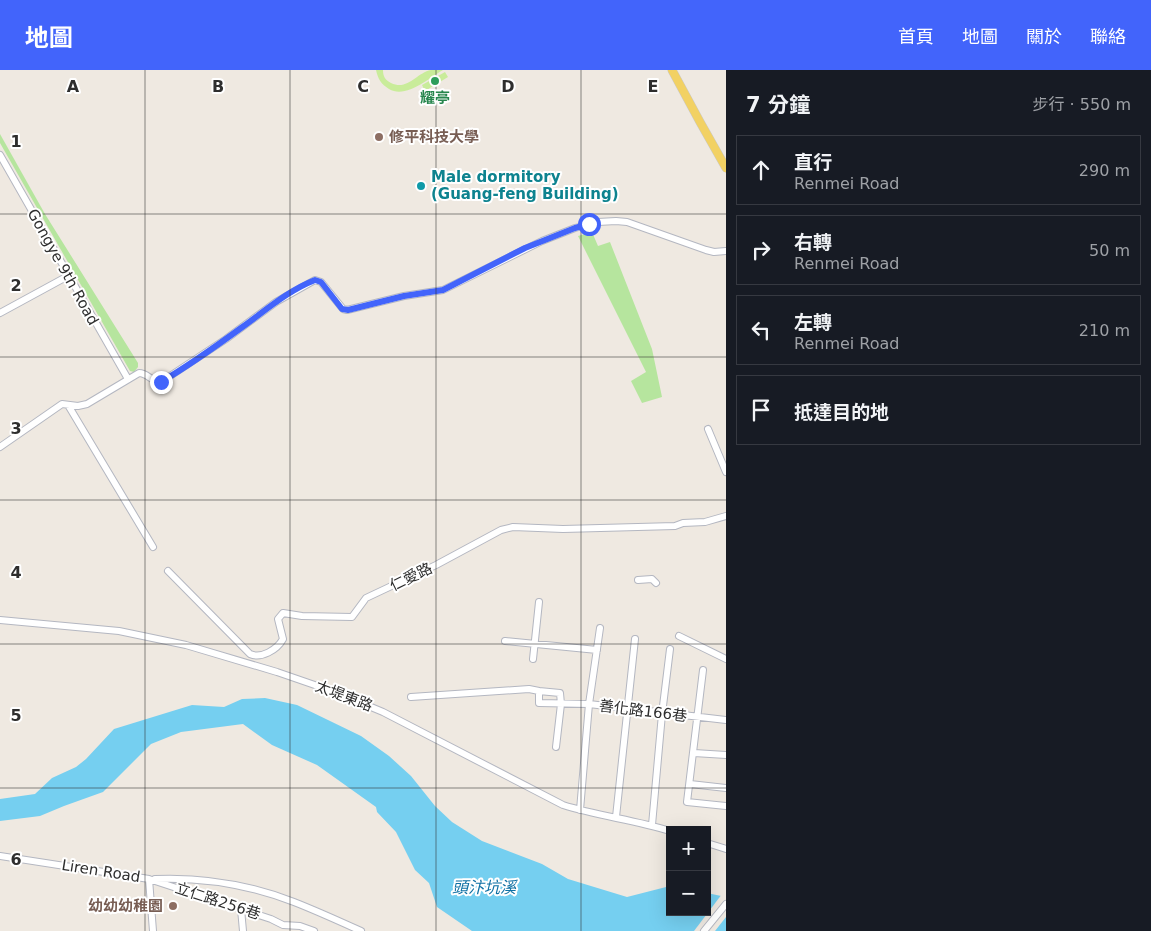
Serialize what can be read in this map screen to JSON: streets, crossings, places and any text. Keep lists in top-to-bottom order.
{
  "streets": {
    "street": [
      "Gongye 9th Road",
      "仁愛路",
      "太堤東路",
      "善化路166巷",
      "Liren Road",
      "立仁路256巷"
    ]
  },
  "crossings": [
    ["Liren Road", "立仁路256巷"]
  ],
  "water": ["頭汴坑溪"],
  "places": [
    "耀亭",
    "修平科技大學",
    "Male dormitory (Guang-feng Building)",
    "幼幼幼稚園"
  ],
  "page": {
    "header": "地圖",
    "nav": [
      "首頁",
      "地圖",
      "關於",
      "聯絡"
    ],
    "heading": ["7 分鐘", "步行 · 550 m"],
    "list": [
      ["直行", "Renmei Road", "290 m"],
      ["右轉", "Renmei Road", "50 m"],
      ["左轉", "Renmei Road", "210 m"],
      "抵達目的地"
    ],
    "map_buttons": ["+", "−"]
  },
  "grid": {
    "columns": [
      "A",
      "B",
      "C",
      "D",
      "E"
    ],
    "rows": [
      "1",
      "2",
      "3",
      "4",
      "5",
      "6"
    ]
  }
}
